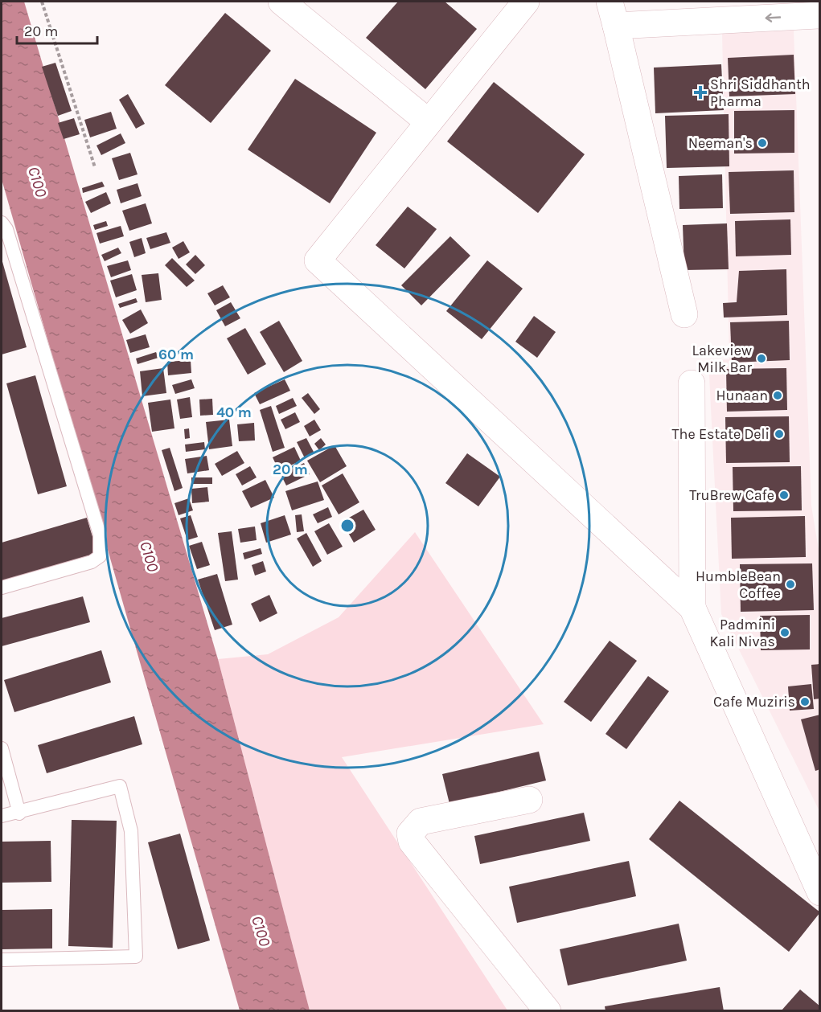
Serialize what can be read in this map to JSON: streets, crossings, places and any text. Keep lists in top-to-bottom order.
{
  "water": ["C100"],
  "places": {
    "health": ["Shri Siddhanth Pharma"],
    "other": [
      "Neeman's",
      "Lakeview Milk Bar",
      "Hunaan",
      "The Estate Deli",
      "TruBrew Cafe",
      "HumbleBean Coffee",
      "Padmini Kali Nivas",
      "Cafe Muziris"
    ]
  },
  "scale_bar": "20 m",
  "rings": ["60 m", "40 m", "20 m"]
}
